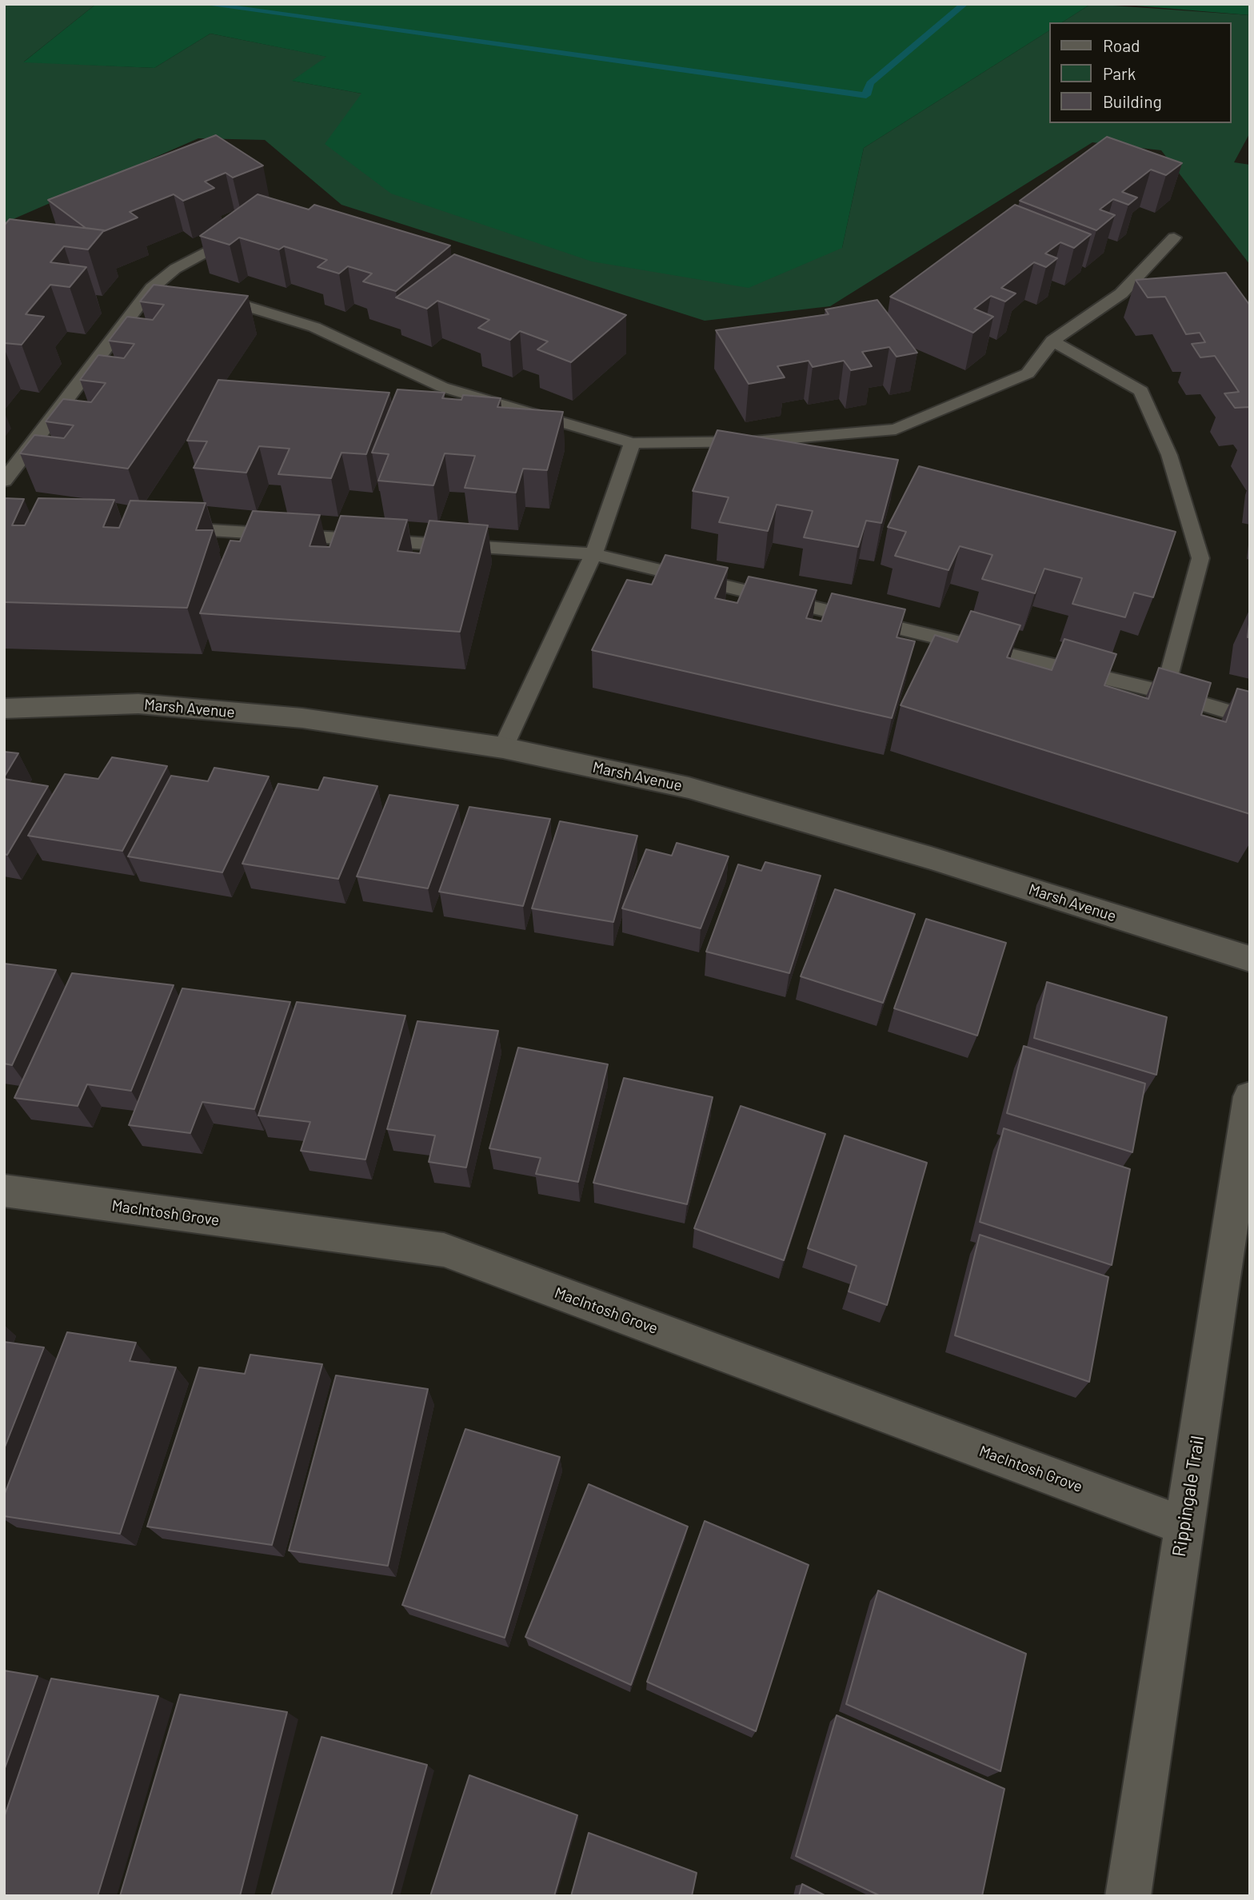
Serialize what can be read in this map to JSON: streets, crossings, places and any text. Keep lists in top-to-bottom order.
{
  "streets": {
    "street": ["Marsh Avenue", "MacIntosh Grove", "Rippingale Trail"]
  },
  "crossings": [
    ["MacIntosh Grove", "Rippingale Trail"]
  ],
  "legend": ["Road", "Park", "Building"]
}
